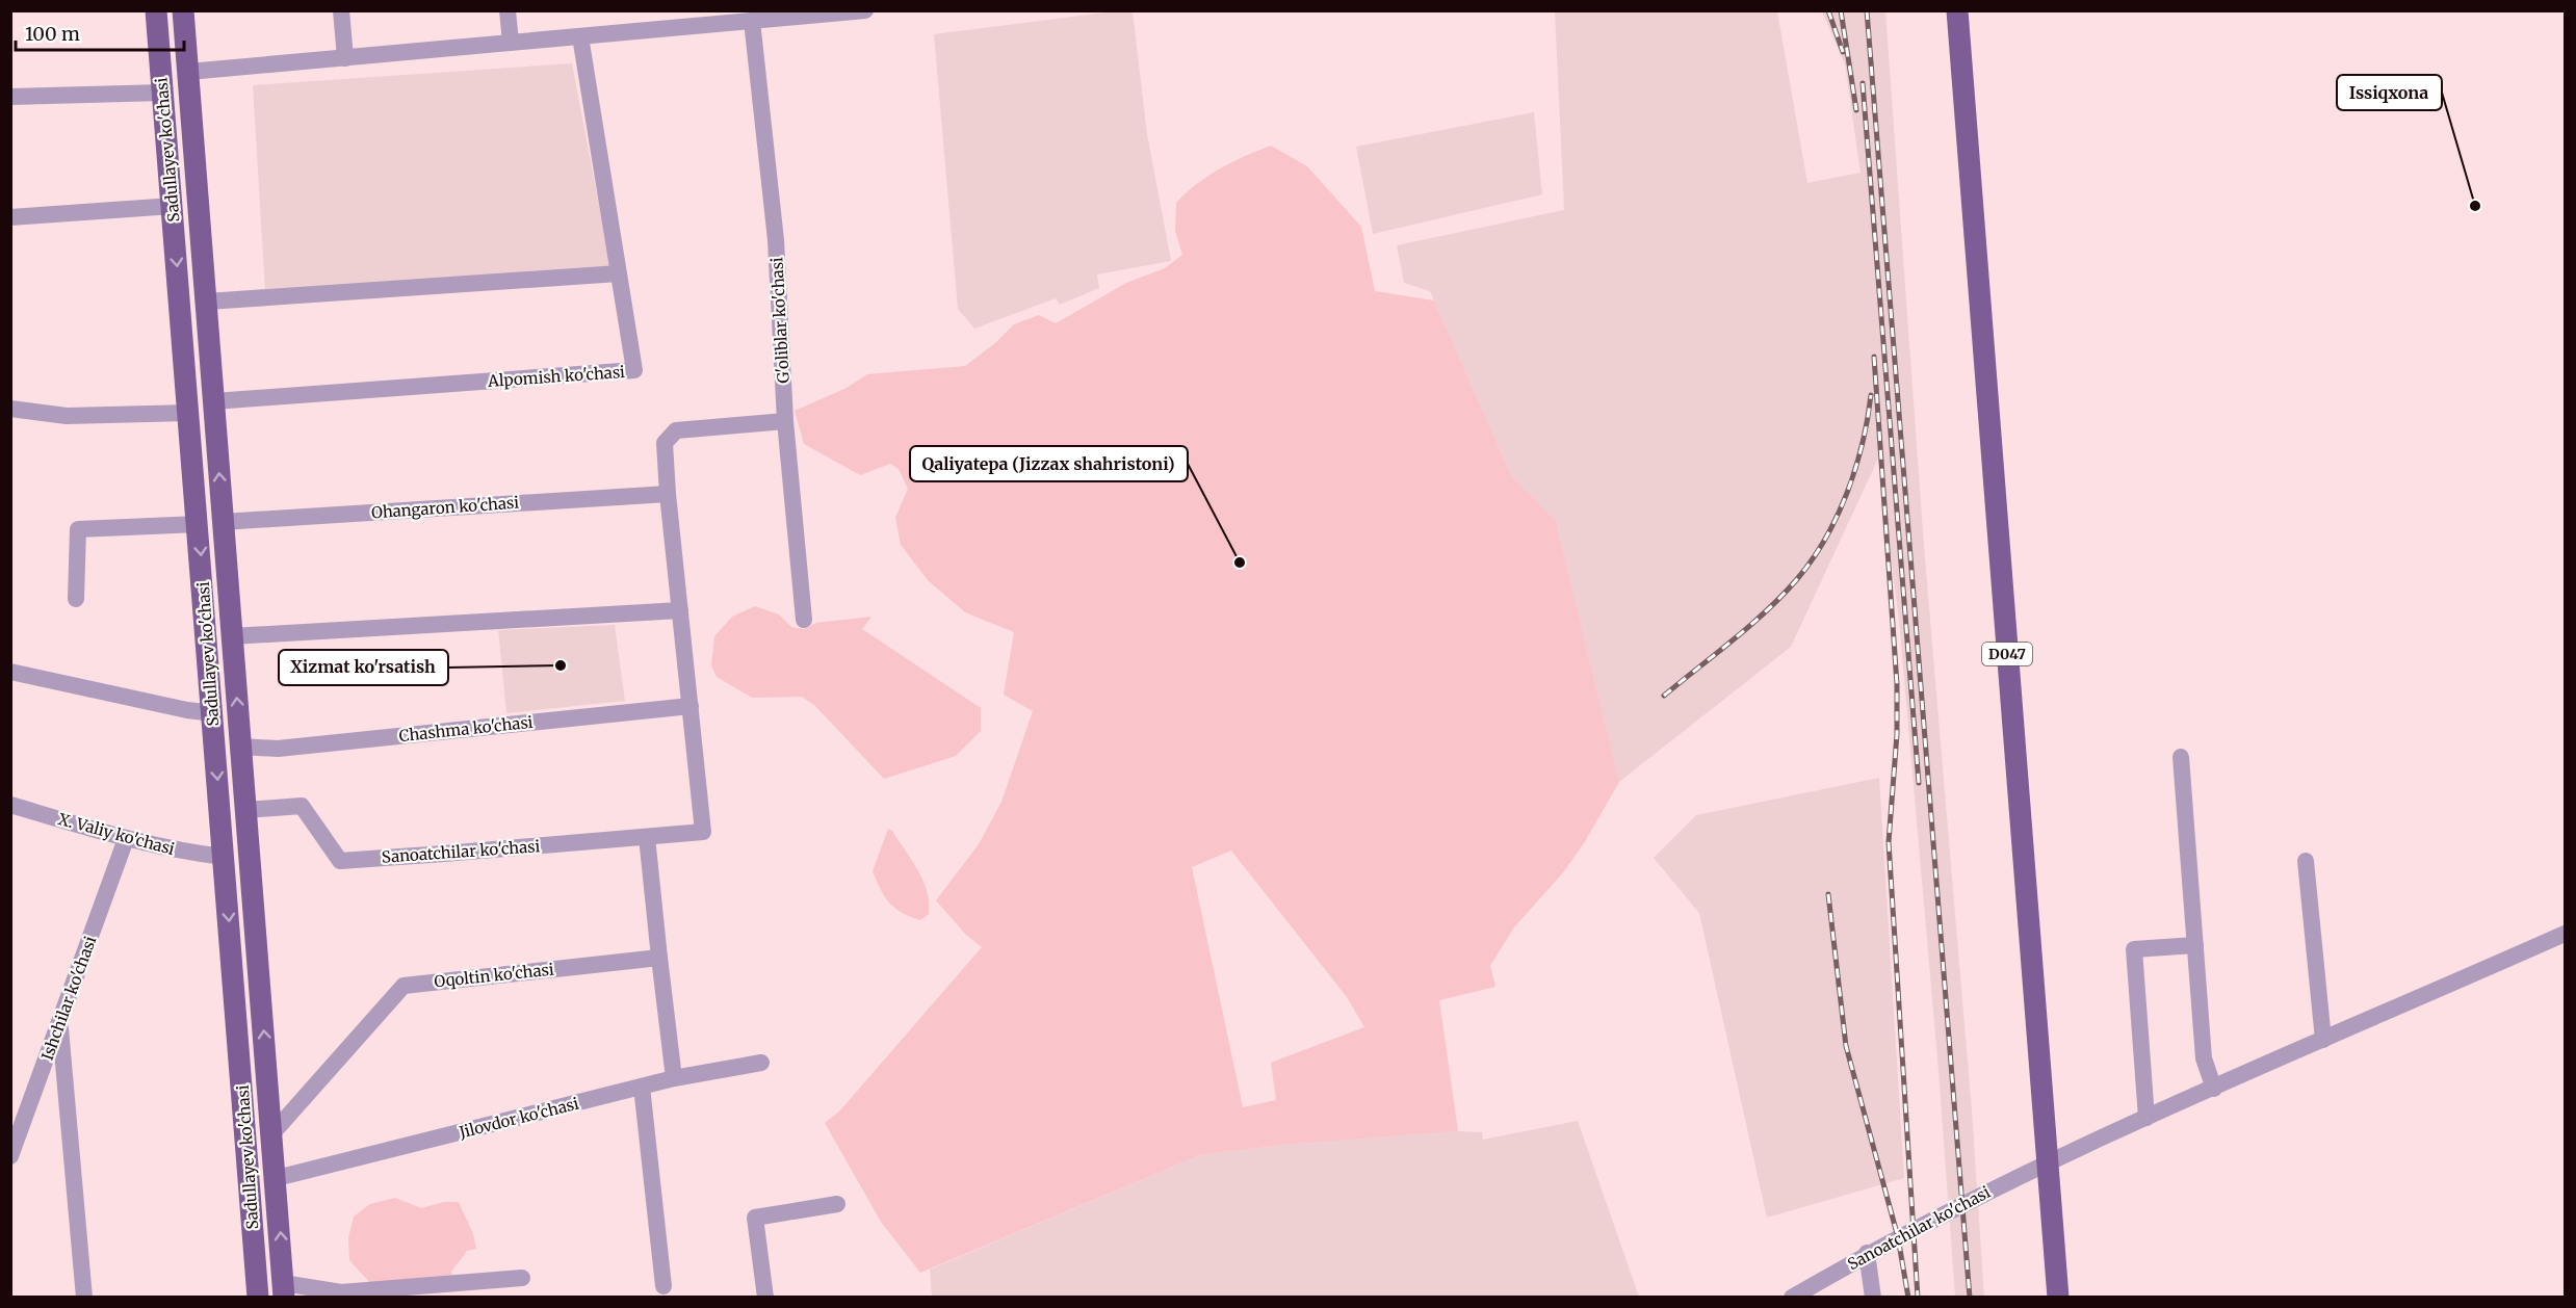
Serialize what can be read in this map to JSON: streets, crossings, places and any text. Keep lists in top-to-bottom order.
{
  "streets": {
    "main road": ["Sadullayev ko'chasi", "D047"],
    "street": [
      "G'oliblar ko'chasi",
      "Alpomish ko'chasi",
      "Ohangaron ko'chasi",
      "Chashma ko'chasi",
      "X. Valiy ko'chasi",
      "Sanoatchilar ko'chasi",
      "Oqoltin ko'chasi",
      "Ishchilar ko'chasi",
      "Jilovdor ko'chasi"
    ]
  },
  "crossings": [
    ["Sadullayev ko'chasi", "Alpomish ko'chasi"],
    ["Sadullayev ko'chasi", "Ohangaron ko'chasi"],
    ["Sadullayev ko'chasi", "Chashma ko'chasi"],
    ["Sadullayev ko'chasi", "X. Valiy ko'chasi"],
    ["Sadullayev ko'chasi", "Sanoatchilar ko'chasi"],
    ["Sadullayev ko'chasi", "Oqoltin ko'chasi"],
    ["Sadullayev ko'chasi", "Jilovdor ko'chasi"],
    ["D047", "Sanoatchilar ko'chasi"],
    ["Chashma ko'chasi", "Sanoatchilar ko'chasi"],
    ["X. Valiy ko'chasi", "Ishchilar ko'chasi"]
  ],
  "places": ["Issiqxona", "Qaliyatepa (Jizzax shahristoni)", "Xizmat ko'rsatish"],
  "scale_bar": "100 m"
}
